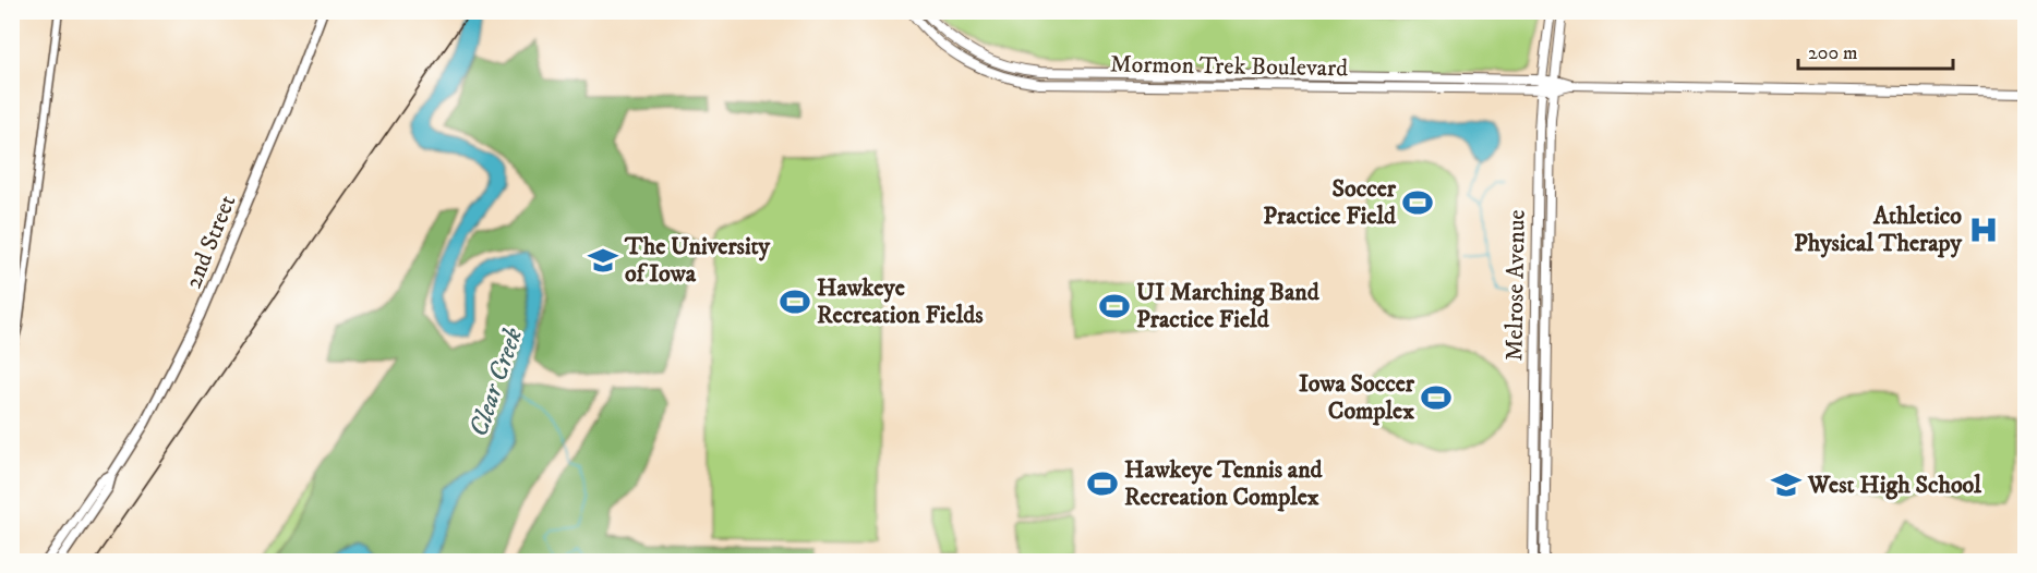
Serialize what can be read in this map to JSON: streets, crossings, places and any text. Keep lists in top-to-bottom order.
{
  "streets": {
    "main road": ["Mormon Trek Boulevard", "2nd Street", "Melrose Avenue"]
  },
  "crossings": [
    ["Mormon Trek Boulevard", "Melrose Avenue"]
  ],
  "water": ["Clear Creek"],
  "places": {
    "sports": [
      "Soccer Practice Field",
      "Hawkeye Recreation Fields",
      "UI Marching Band Practice Field",
      "Iowa Soccer Complex",
      "Hawkeye Tennis and Recreation Complex"
    ],
    "hospital": ["Athletico Physical Therapy"],
    "school or university": ["The University of Iowa", "West High School"]
  },
  "scale_bar": "200 m"
}
